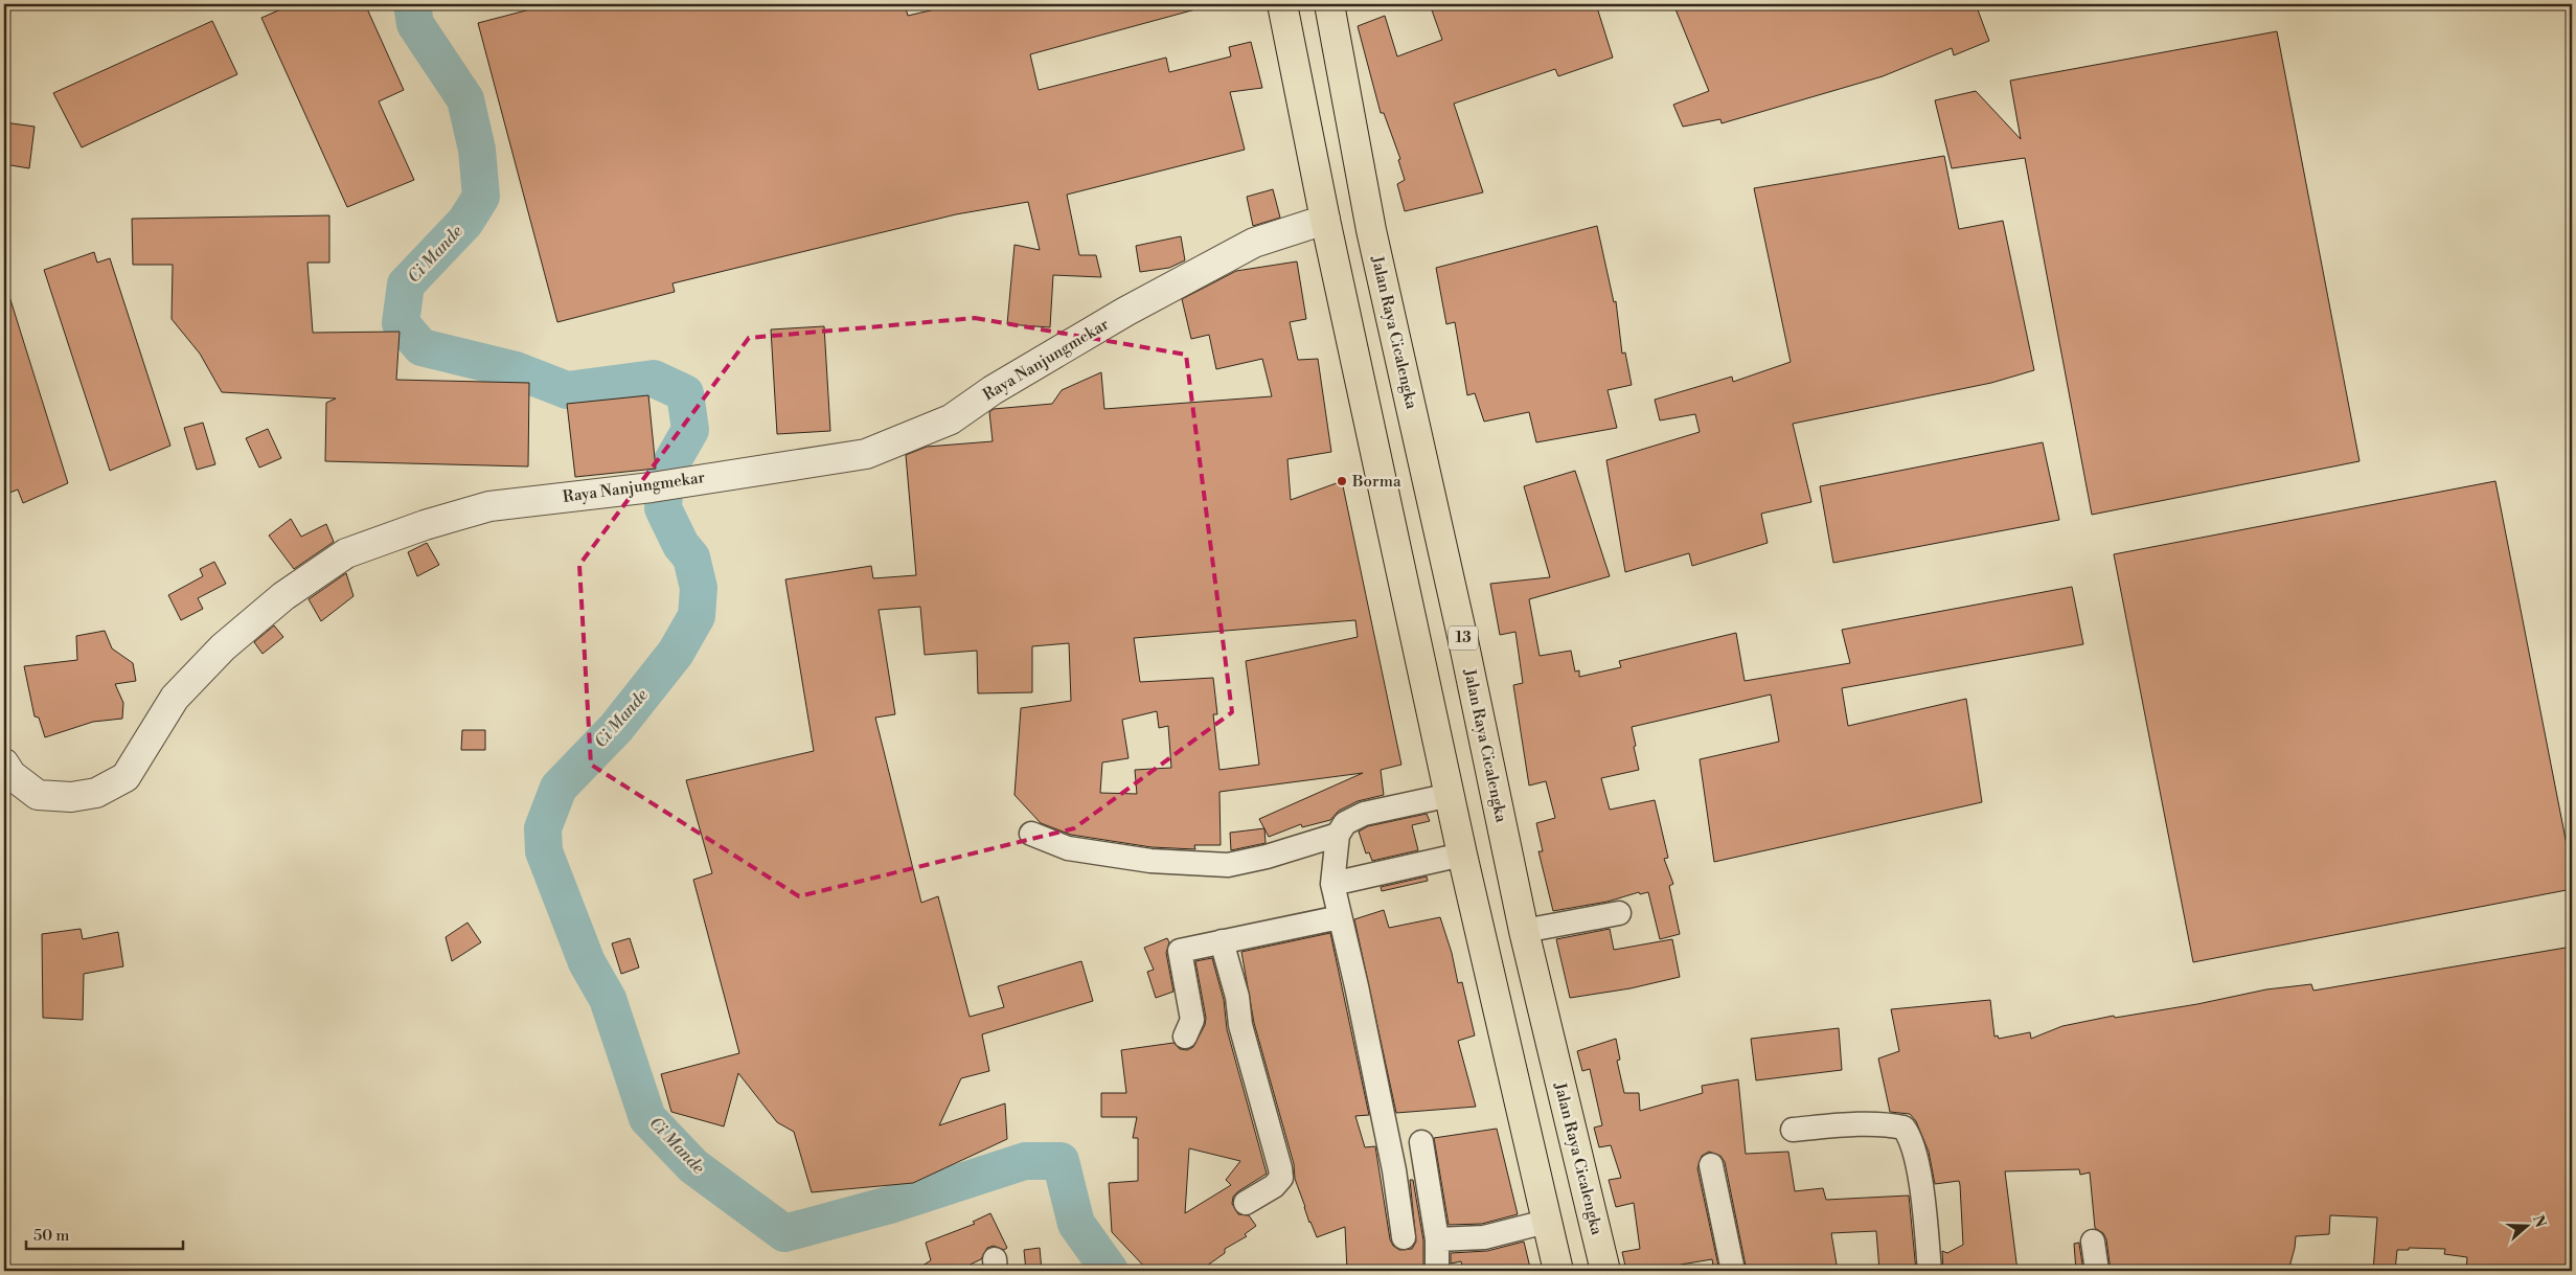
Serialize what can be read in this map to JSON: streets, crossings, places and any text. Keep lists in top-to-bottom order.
{
  "streets": {
    "highway": ["Jalan Raya Cicalengka", "13"],
    "street": ["Raya Nanjungmekar"]
  },
  "water": ["Ci Mande"],
  "places": ["Borma"],
  "scale_bar": "50 m",
  "north": "right"
}
